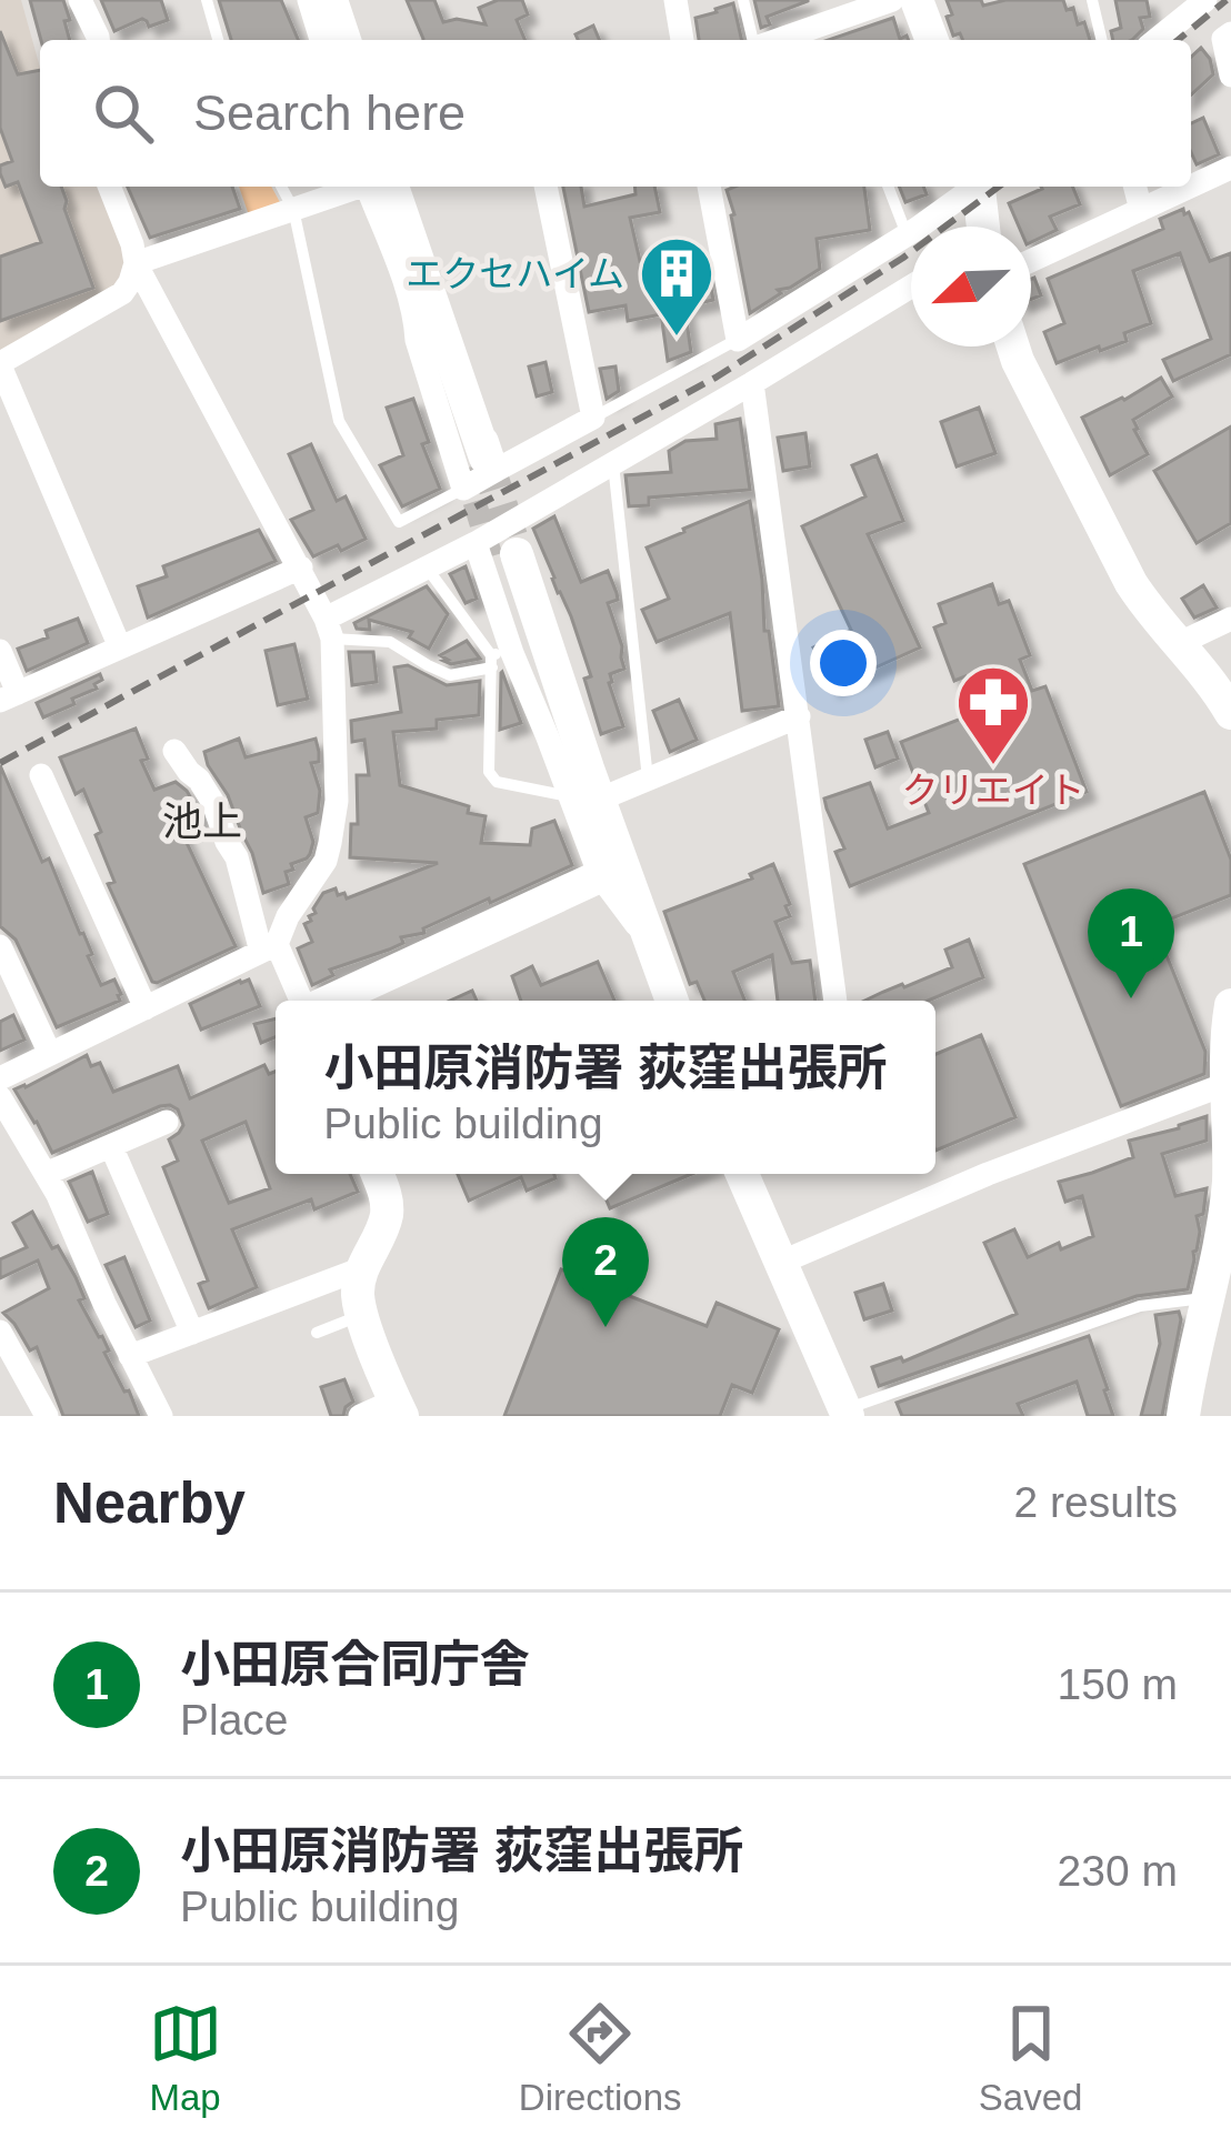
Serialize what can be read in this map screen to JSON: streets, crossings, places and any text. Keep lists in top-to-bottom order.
{
  "districts": ["池上"],
  "places": {
    "building": ["エクセハイム"],
    "pharmacy": ["クリエイト"]
  },
  "north": "bottom left",
  "page": {
    "search": "Search here",
    "pins": ["1", "2"],
    "popup": ["小田原消防署 荻窪出張所", "Public building"],
    "heading": ["Nearby", "2 results"],
    "list": [
      {
        "mark": "1",
        "name": "小田原合同庁舎",
        "note": "Place",
        "value": "150 m"
      },
      {
        "mark": "2",
        "name": "小田原消防署 荻窪出張所",
        "note": "Public building",
        "value": "230 m"
      }
    ],
    "nav": ["Map", "Directions", "Saved"]
  }
}
